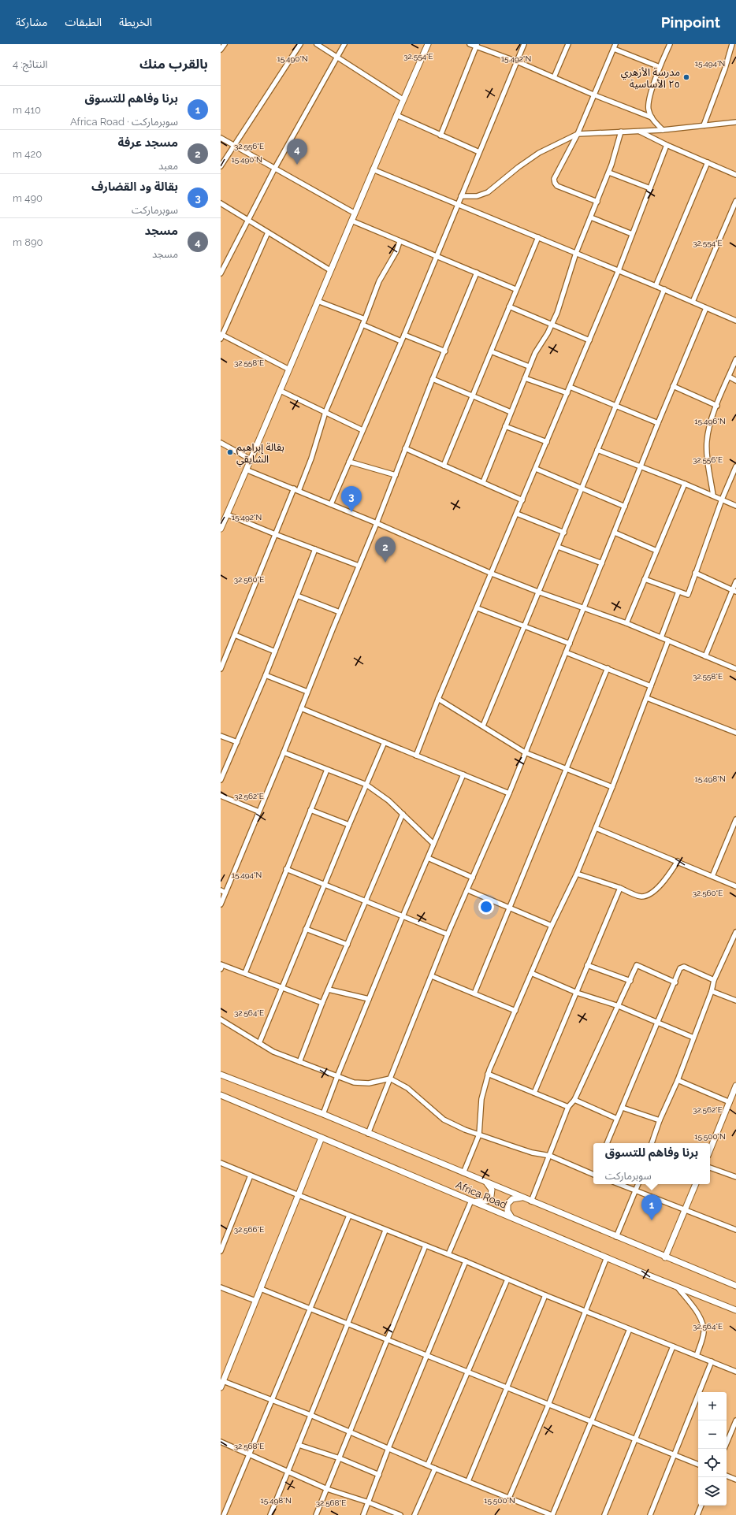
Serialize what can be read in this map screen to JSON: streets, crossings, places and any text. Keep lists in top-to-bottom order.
{
  "streets": {
    "street": ["Africa Road"]
  },
  "places": ["مدرسة الأزهري ٢٥ الأساسية", "بقالة إبراهيم الشايقي"],
  "page": {
    "header": "Pinpoint",
    "nav": ["الخريطة", "الطبقات", "مشاركة"],
    "heading": ["بالقرب منك", "النتائج: 4"],
    "list": [
      {
        "mark": "1",
        "name": "برنا وفاهم للتسوق",
        "note": "سوبرماركت · Africa Road",
        "value": "410 m"
      },
      {
        "mark": "2",
        "name": "مسجد عرفة",
        "note": "معبد",
        "value": "420 m"
      },
      {
        "mark": "3",
        "name": "بقالة ود القضارف",
        "note": "سوبرماركت",
        "value": "490 m"
      },
      {
        "mark": "4",
        "name": "مسجد",
        "note": "مسجد",
        "value": "890 m"
      }
    ],
    "pins": [
      "4",
      "3",
      "2",
      "1"
    ],
    "popup": ["برنا وفاهم للتسوق", "سوبرماركت"],
    "map_buttons": ["+", "−"]
  },
  "coordinates": [
    "32.554°E",
    "15.490°N",
    "15.492°N",
    "15.494°N",
    "32.556°E",
    "32.558°E",
    "15.496°N",
    "32.560°E",
    "15.498°N",
    "32.562°E",
    "32.564°E",
    "15.500°N",
    "32.566°E",
    "32.568°E"
  ]
}
